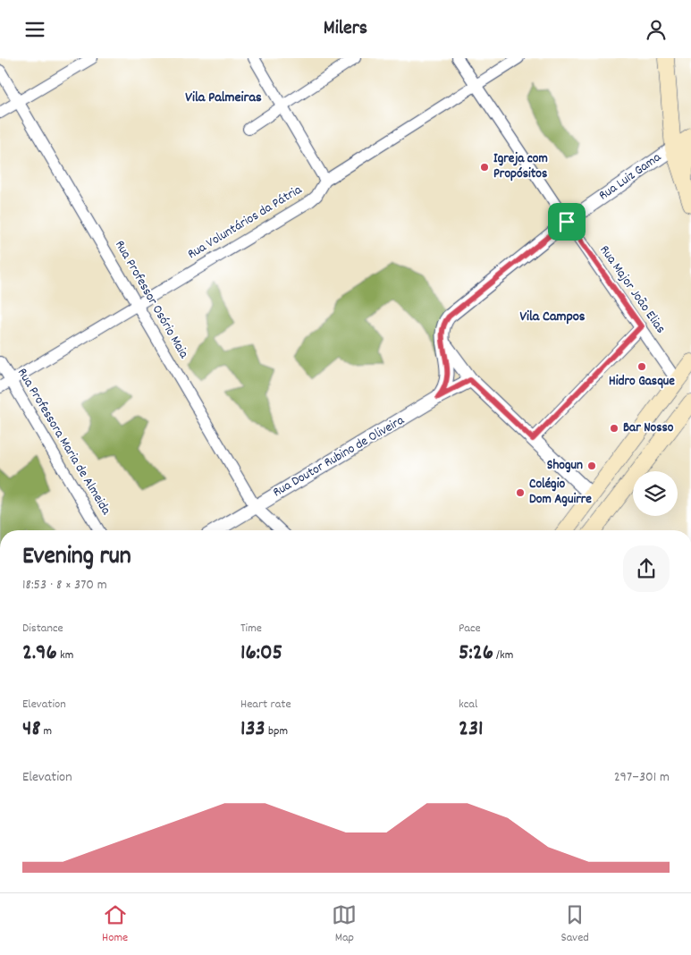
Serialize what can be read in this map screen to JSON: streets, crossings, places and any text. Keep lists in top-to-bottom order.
{
  "streets": {
    "street": [
      "Rua Luiz Gama",
      "Rua Voluntários da Pátria",
      "Rua Major João Elias",
      "Rua Professor Osório Maia",
      "Rua Professora Maria de Almeida",
      "Rua Doutor Rubino de Oliveira"
    ]
  },
  "crossings": [
    ["Rua Luiz Gama", "Rua Major João Elias"],
    ["Rua Voluntários da Pátria", "Rua Major João Elias"],
    ["Rua Voluntários da Pátria", "Rua Professor Osório Maia"],
    ["Rua Voluntários da Pátria", "Rua Professora Maria de Almeida"],
    ["Rua Professor Osório Maia", "Rua Doutor Rubino de Oliveira"]
  ],
  "districts": ["Vila Palmeiras", "Vila Campos"],
  "places": [
    "Igreja com Propósitos",
    "Hidro Gasque",
    "Bar Nosso",
    "Shogun",
    "Colégio Dom Aguirre"
  ],
  "page": {
    "header": "Milers",
    "heading": ["Evening run", "18:53 · 8 × 370 m"],
    "stats": [
      ["Distance", "2.96 km"],
      ["Time", "16:05"],
      ["Pace", "5:26 /km"],
      ["Elevation", "48 m"],
      ["Heart rate", "133 bpm"],
      ["kcal", "231"]
    ],
    "chart": ["Elevation", "297–301 m"],
    "tabs": ["Home", "Map", "Saved"]
  }
}
